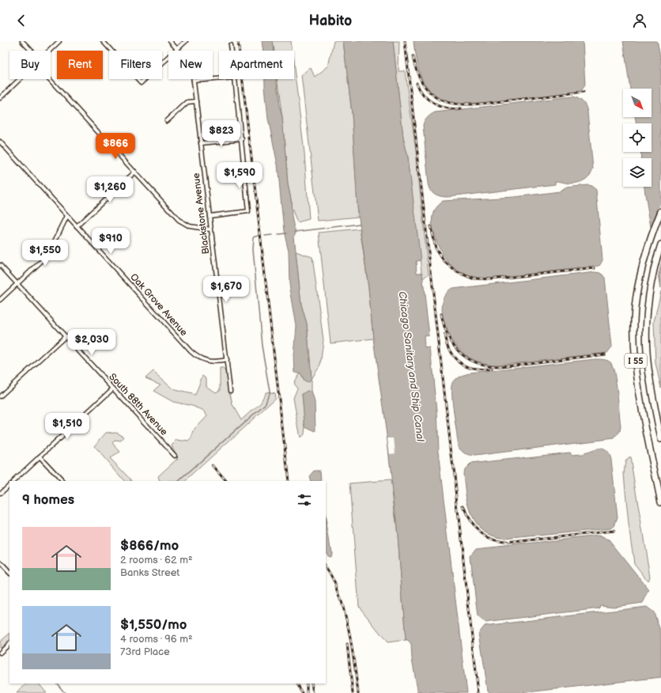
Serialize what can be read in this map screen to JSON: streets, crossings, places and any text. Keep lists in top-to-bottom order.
{
  "streets": {
    "highway": ["I 55"],
    "street": ["Blackstone Avenue", "Oak Grove Avenue", "South 88th Avenue"]
  },
  "crossings": [
    ["Blackstone Avenue", "Oak Grove Avenue"]
  ],
  "water": ["Chicago Sanitary and Ship Canal"],
  "north": "bottom right",
  "page": {
    "header": "Habito",
    "chip": [
      "Buy",
      "Rent",
      "Filters",
      "New",
      "Apartment"
    ],
    "price": [
      "$823",
      "$866",
      "$1,590",
      "$1,260",
      "$910",
      "$1,550",
      "$1,670",
      "$2,030",
      "$1,510"
    ],
    "heading": "9 homes",
    "list": [
      {
        "name": "$866/mo",
        "note": "2 rooms · 62 m² · Banks Street"
      },
      {
        "name": "$1,550/mo",
        "note": "4 rooms · 96 m² · 73rd Place"
      }
    ]
  }
}
